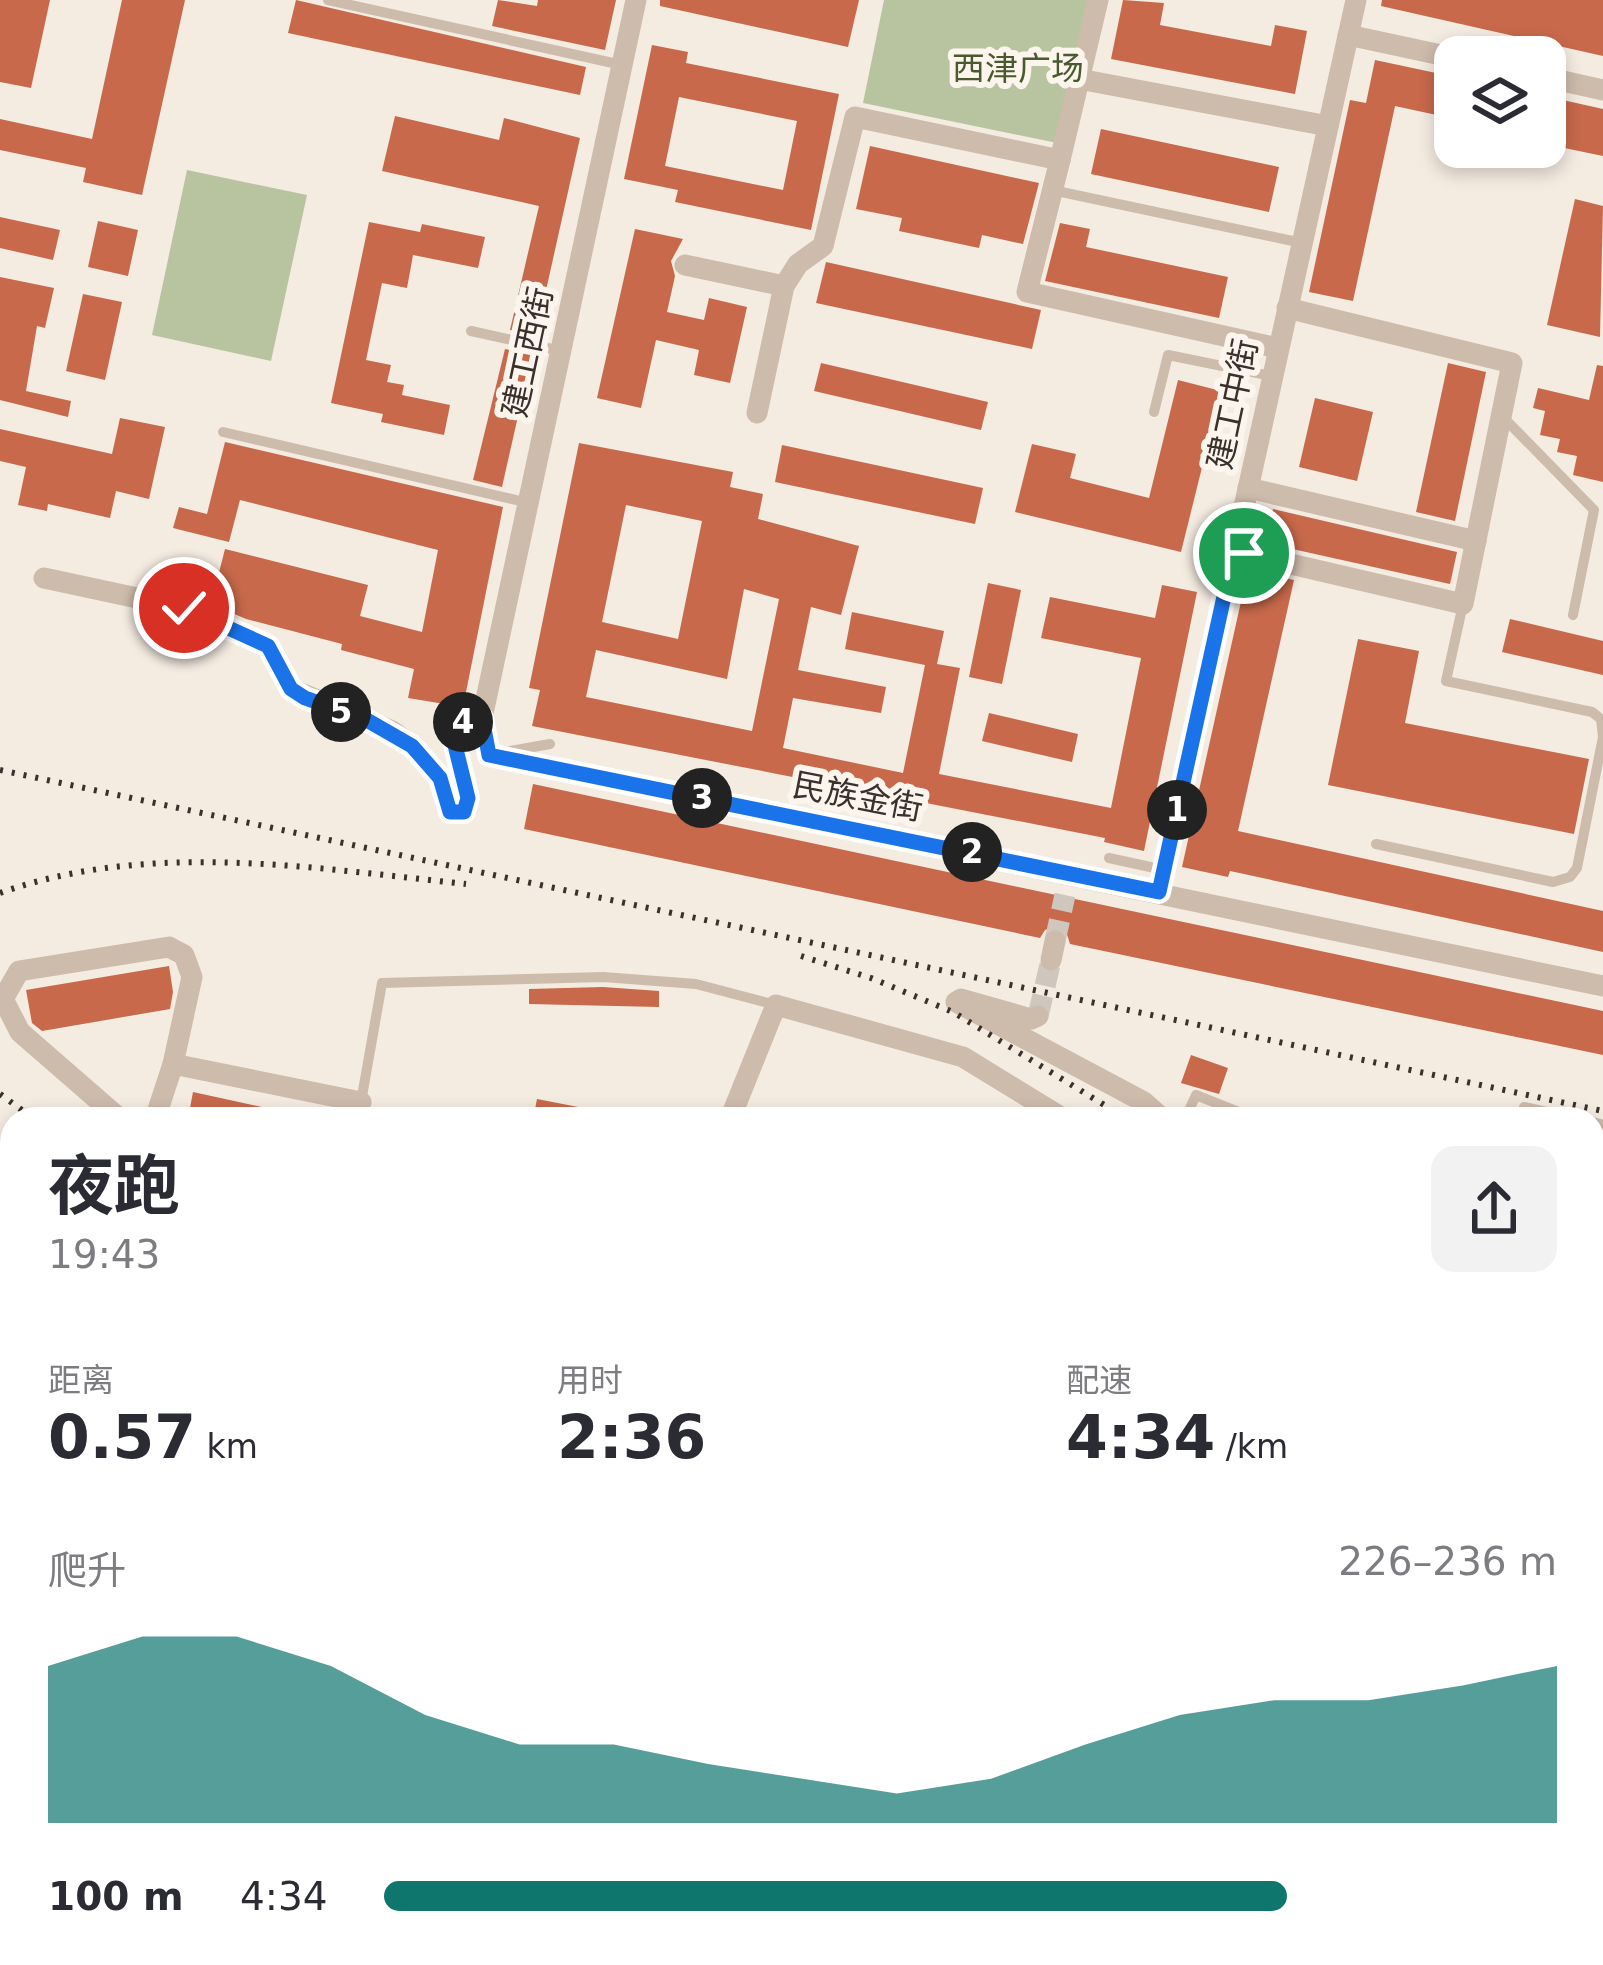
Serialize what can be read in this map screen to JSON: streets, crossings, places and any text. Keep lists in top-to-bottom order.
{
  "streets": {
    "street": ["建工西街", "建工中街", "民族金街"]
  },
  "crossings": [
    ["建工中街", "民族金街"]
  ],
  "parks": ["西津广场"],
  "page": {
    "pins": [
      "5",
      "4",
      "3",
      "1",
      "2"
    ],
    "heading": ["夜跑", "19:43"],
    "stats": [
      ["距离", "0.57 km"],
      ["用时", "2:36"],
      ["配速", "4:34 /km"]
    ],
    "chart": ["爬升", "226–236 m"],
    "list": [
      {
        "name": "100 m",
        "note": "4:34"
      }
    ]
  }
}
